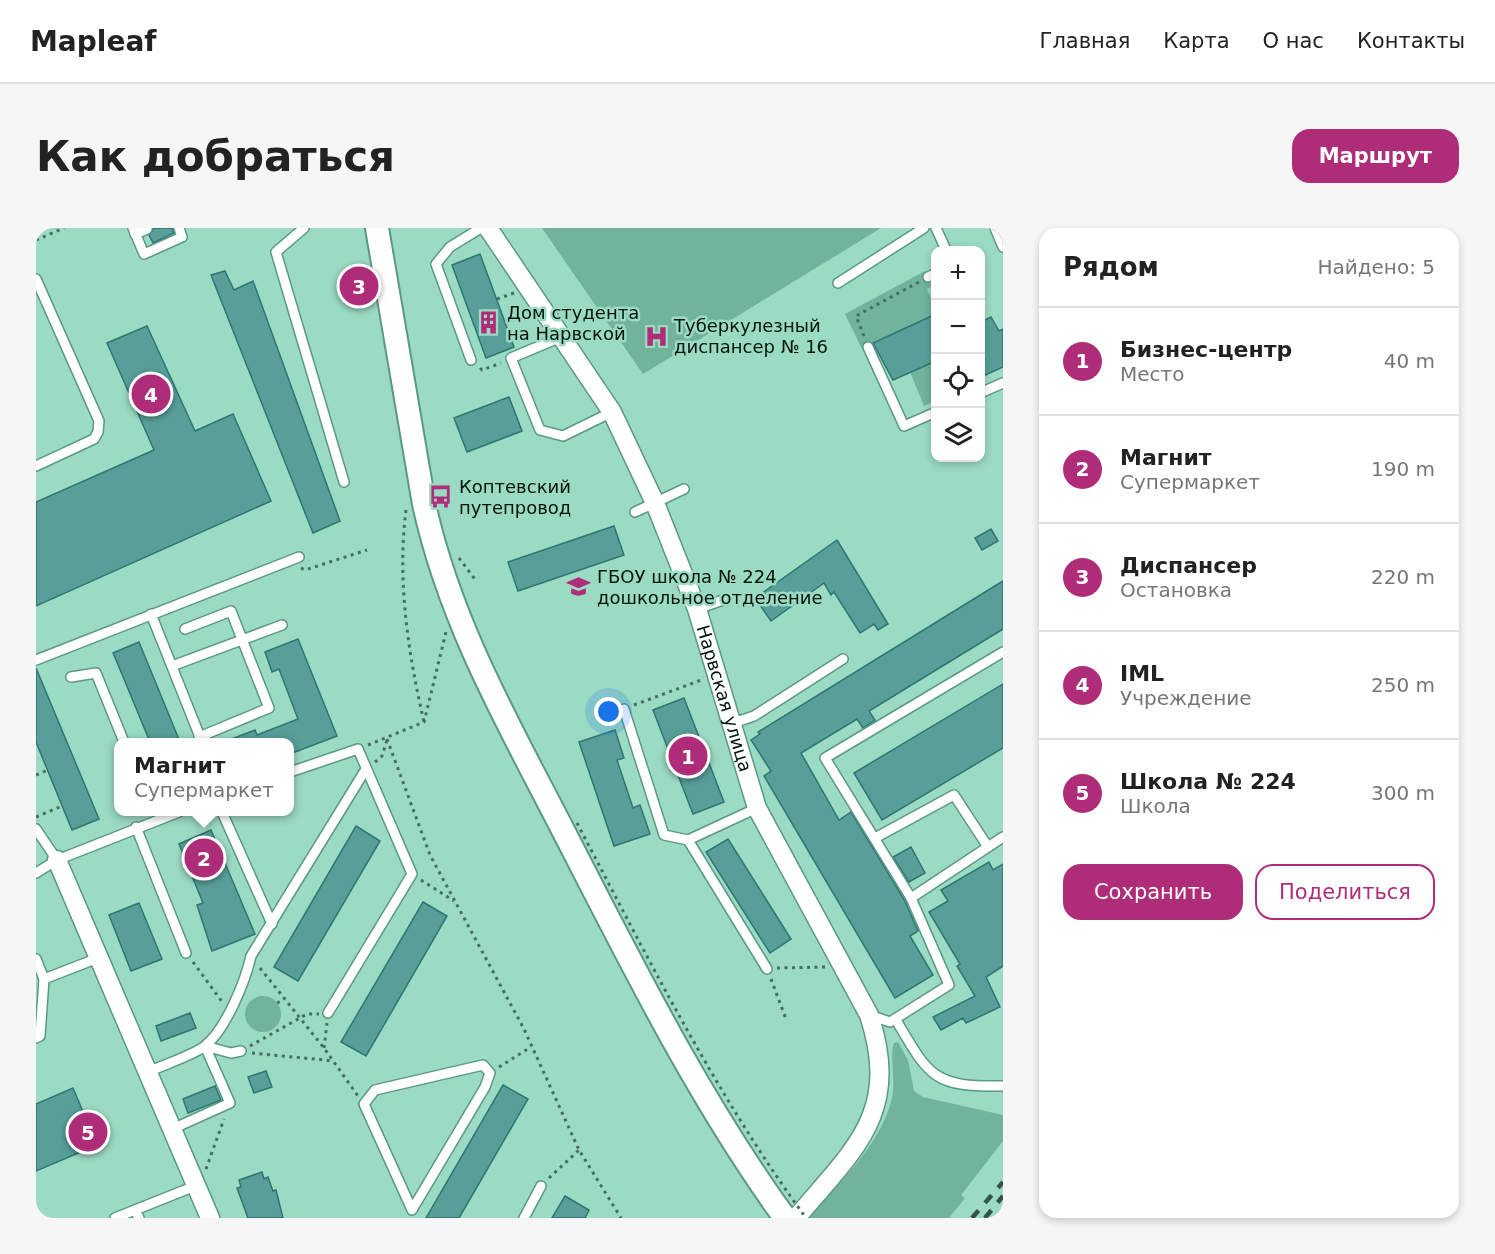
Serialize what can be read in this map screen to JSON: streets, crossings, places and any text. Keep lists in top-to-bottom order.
{
  "streets": {
    "street": ["Нарвская улица"]
  },
  "places": {
    "building": ["Дом студента на Нарвской"],
    "hospital": ["Туберкулезный диспансер № 16"],
    "bus stop": ["Коптевский путепровод"],
    "school or university": ["ГБОУ школа № 224 дошкольное отделение"]
  },
  "page": {
    "header": "Mapleaf",
    "nav": [
      "Главная",
      "Карта",
      "О нас",
      "Контакты"
    ],
    "buttons": [
      "Маршрут",
      ["Сохранить", "Поделиться"]
    ],
    "title": "Как добраться",
    "heading": ["Рядом", "Найдено: 5"],
    "map_buttons": ["+", "−"],
    "pins": [
      "3",
      "4",
      "1",
      "2",
      "5"
    ],
    "list": [
      {
        "mark": "1",
        "name": "Бизнес-центр",
        "note": "Место",
        "value": "40 m"
      },
      {
        "mark": "2",
        "name": "Магнит",
        "note": "Супермаркет",
        "value": "190 m"
      },
      {
        "mark": "3",
        "name": "Диспансер",
        "note": "Остановка",
        "value": "220 m"
      },
      {
        "mark": "4",
        "name": "IML",
        "note": "Учреждение",
        "value": "250 m"
      },
      {
        "mark": "5",
        "name": "Школа № 224",
        "note": "Школа",
        "value": "300 m"
      }
    ],
    "popup": ["Магнит", "Супермаркет"]
  }
}
